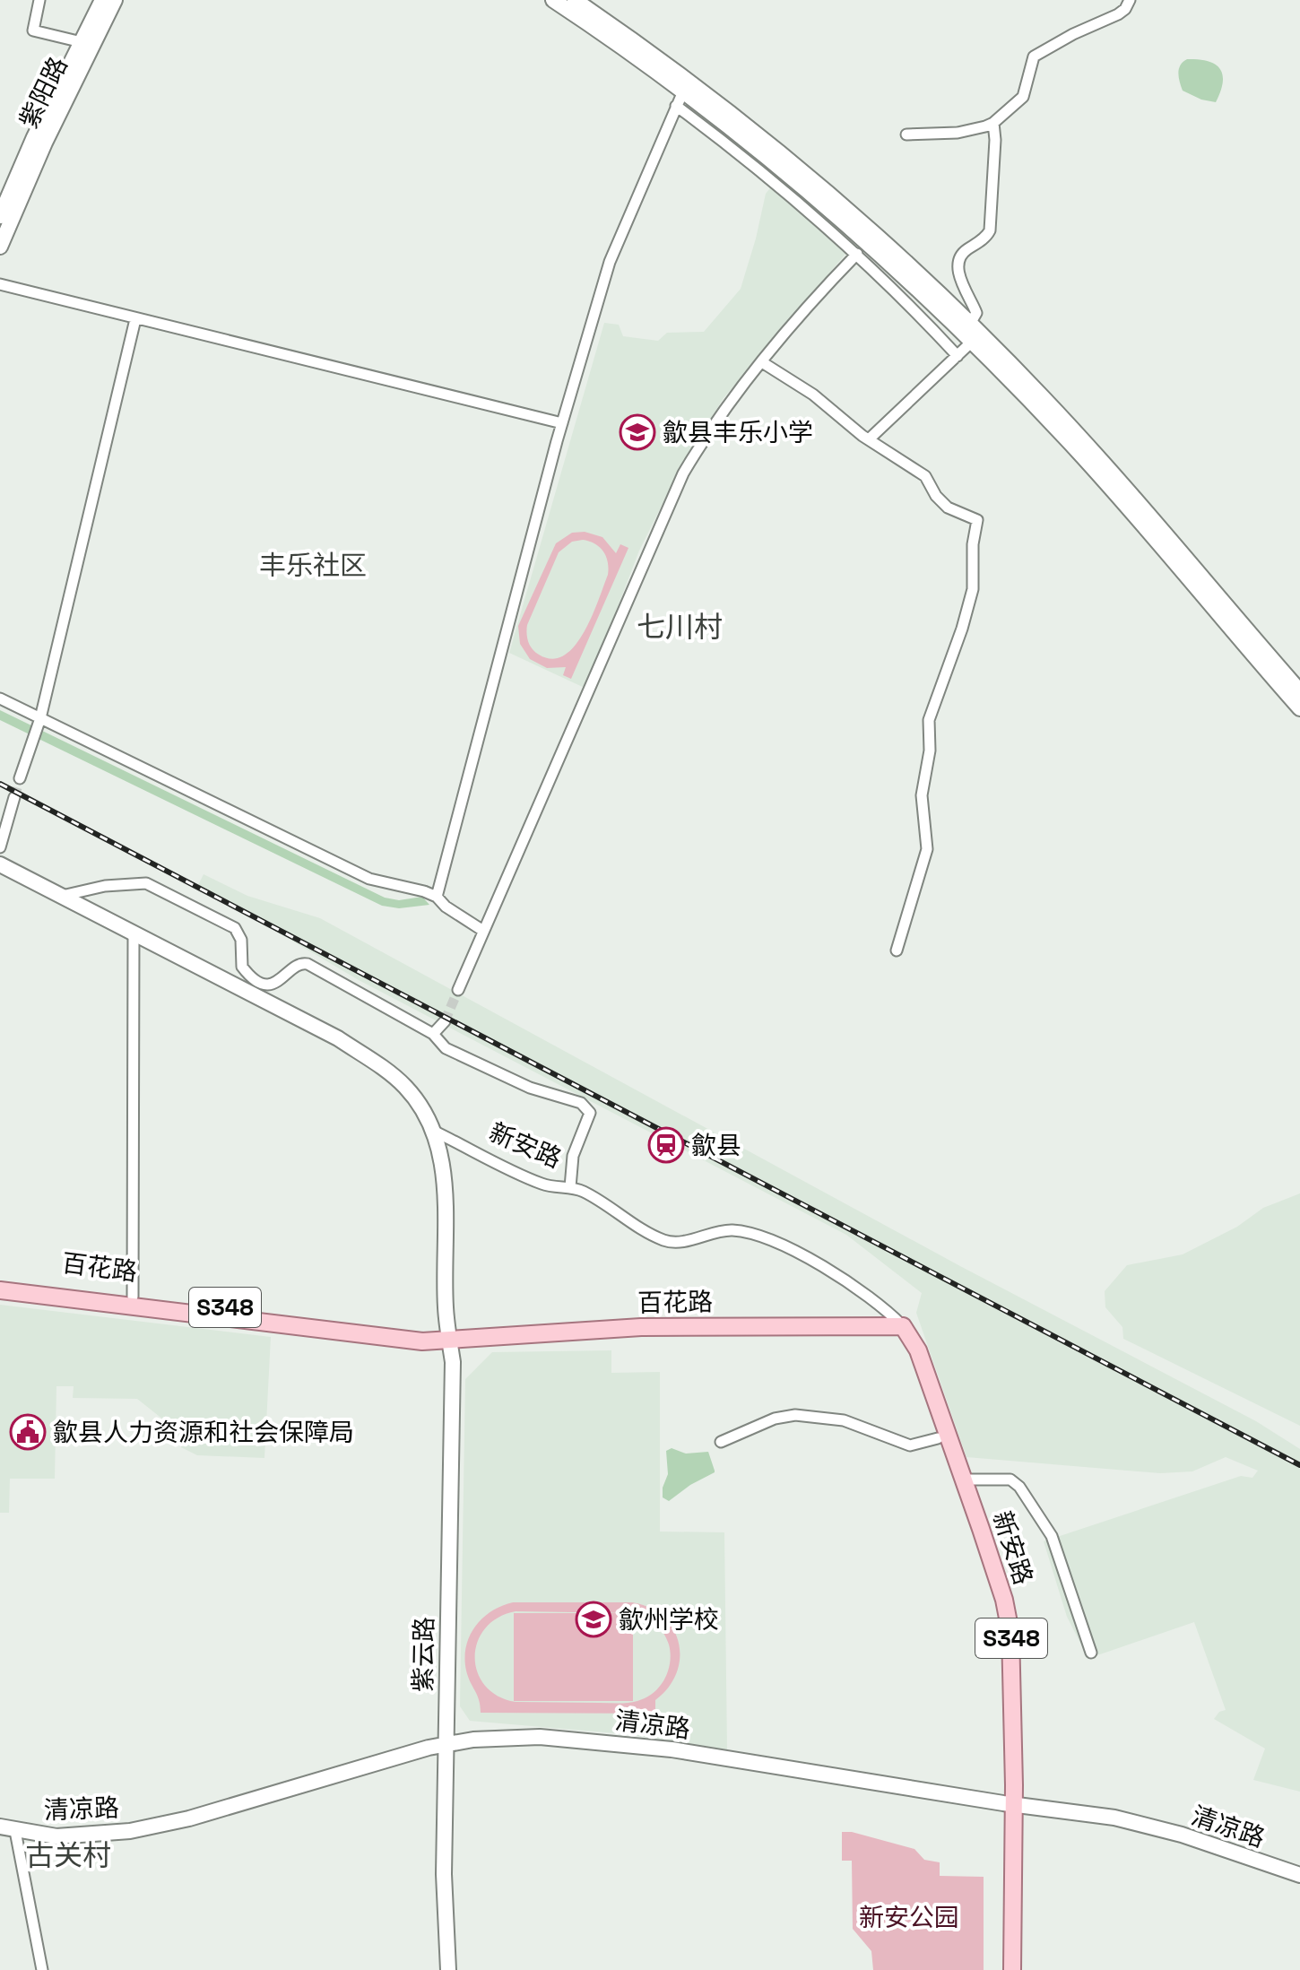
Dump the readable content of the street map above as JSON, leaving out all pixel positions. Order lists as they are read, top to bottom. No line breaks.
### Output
{"streets":{"main road":["新安路","百花路","S348"],"street":["紫阳路","紫云路","清凉路"]},"crossings":[["新安路","百花路"],["新安路","紫云路"],["新安路","清凉路"],["百花路","紫云路"],["紫云路","清凉路"]],"districts":["丰乐社区","七川村","古关村"],"parks":["新安公园"],"places":{"school or university":["歙县丰乐小学","歙州学校"],"station":["歙县"],"public building":["歙县人力资源和社会保障局"]}}
